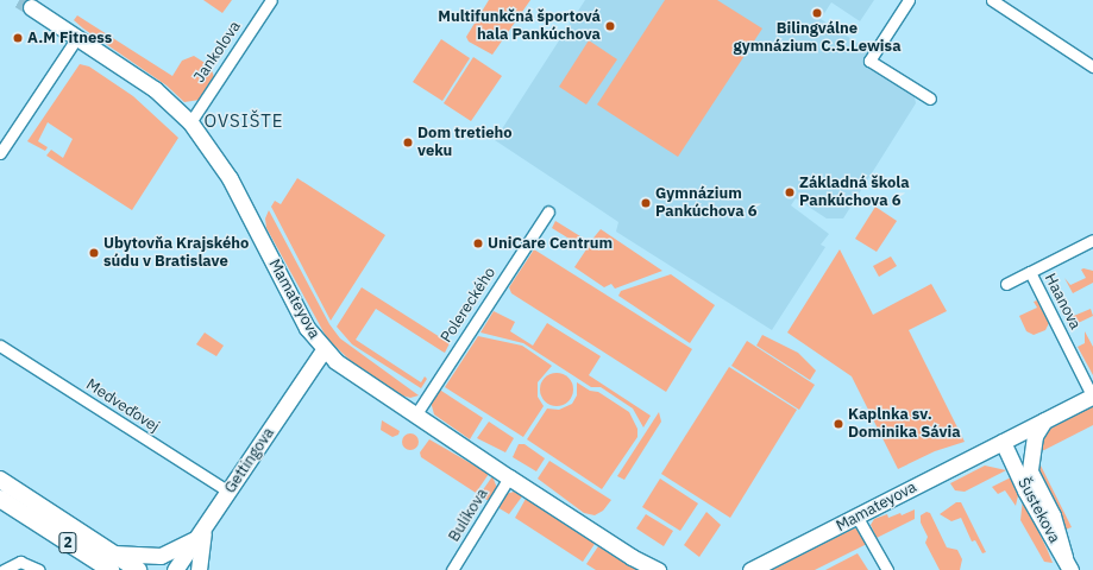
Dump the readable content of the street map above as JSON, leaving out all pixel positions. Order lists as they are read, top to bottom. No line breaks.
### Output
{"streets":{"main road":["2"],"street":["Jankolova","Mamateyova","Haanova","Polereckého","Medveďovej","Gettingova","Šustekova","Bulíkova"]},"crossings":[["Jankolova","Mamateyova"],["Mamateyova","Haanova"],["Mamateyova","Polereckého"],["Mamateyova","Gettingova"],["Mamateyova","Šustekova"],["Mamateyova","Bulíkova"],["Medveďovej","Gettingova"]],"districts":["OVSIŠTE"],"places":["Bilingválne gymnázium C.S.Lewisa","Multifunkčná športová hala Pankúchova","A.M Fitness","Dom tretieho veku","Základná škola Pankúchova 6","Gymnázium Pankúchova 6","UniCare Centrum","Ubytovňa Krajského súdu v Bratislave","Kaplnka sv. Dominika Sávia"]}
